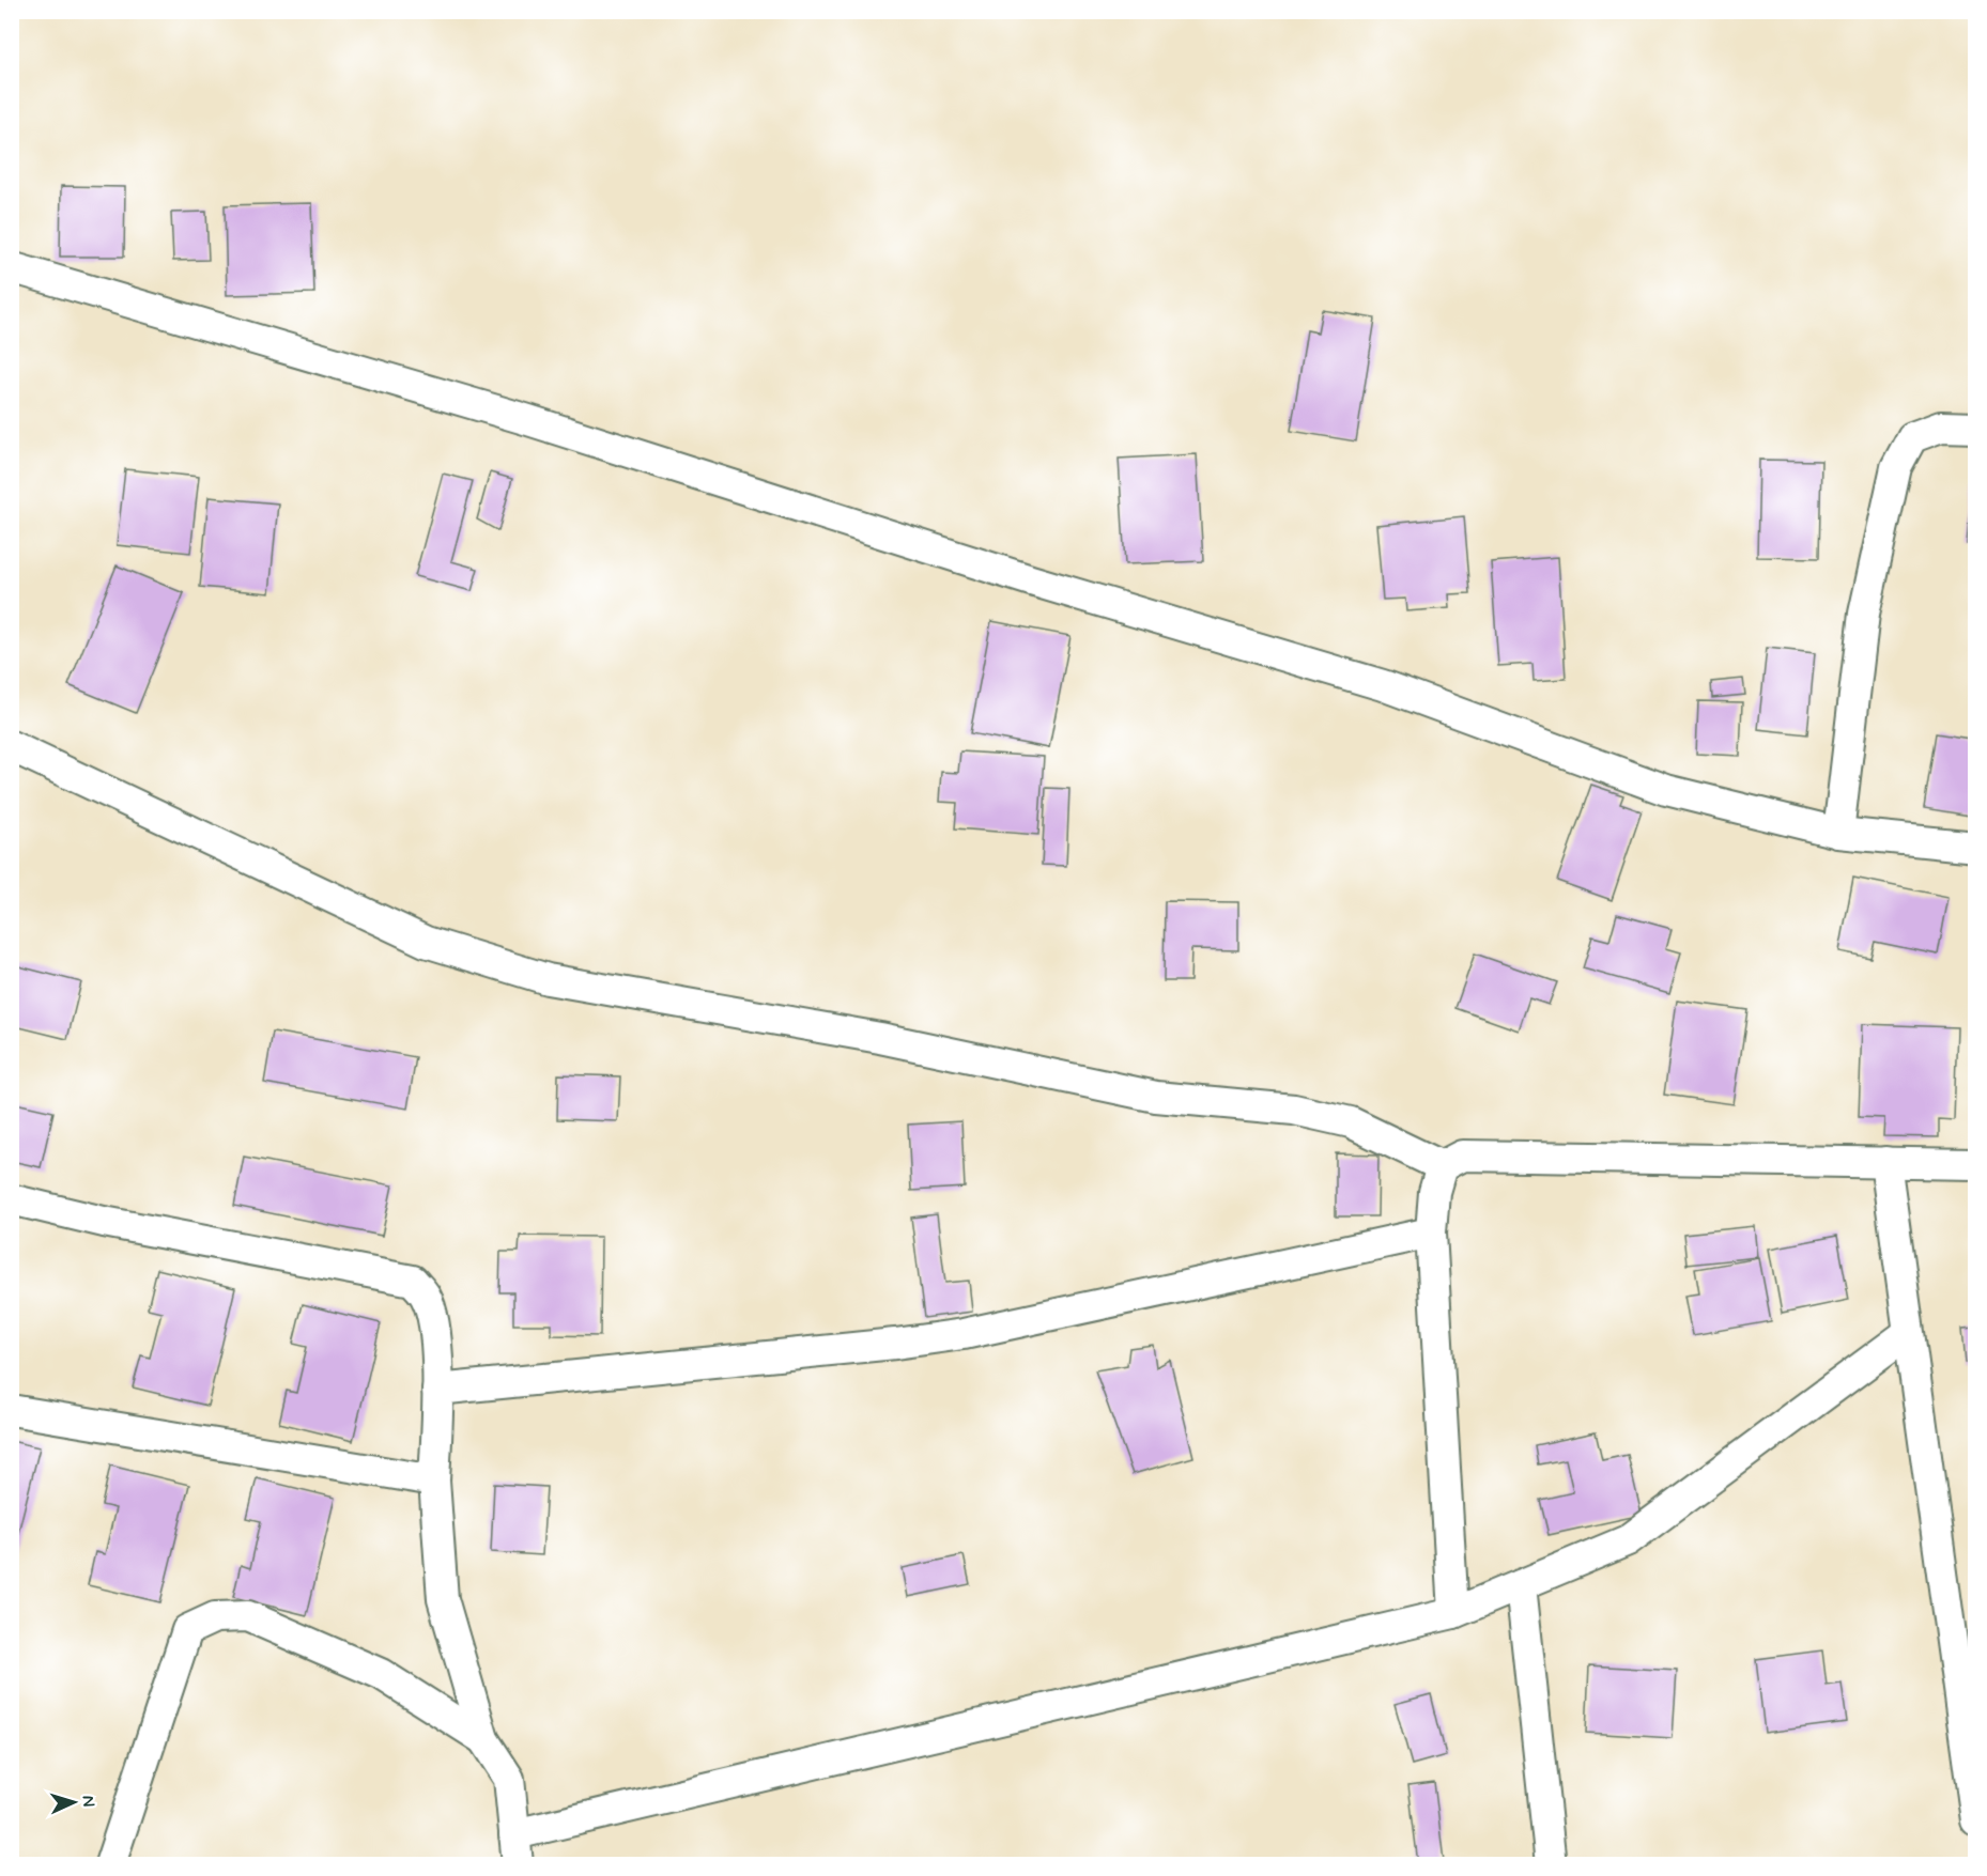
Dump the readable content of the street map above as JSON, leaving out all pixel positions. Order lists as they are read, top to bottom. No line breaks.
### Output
{"north":"right"}
